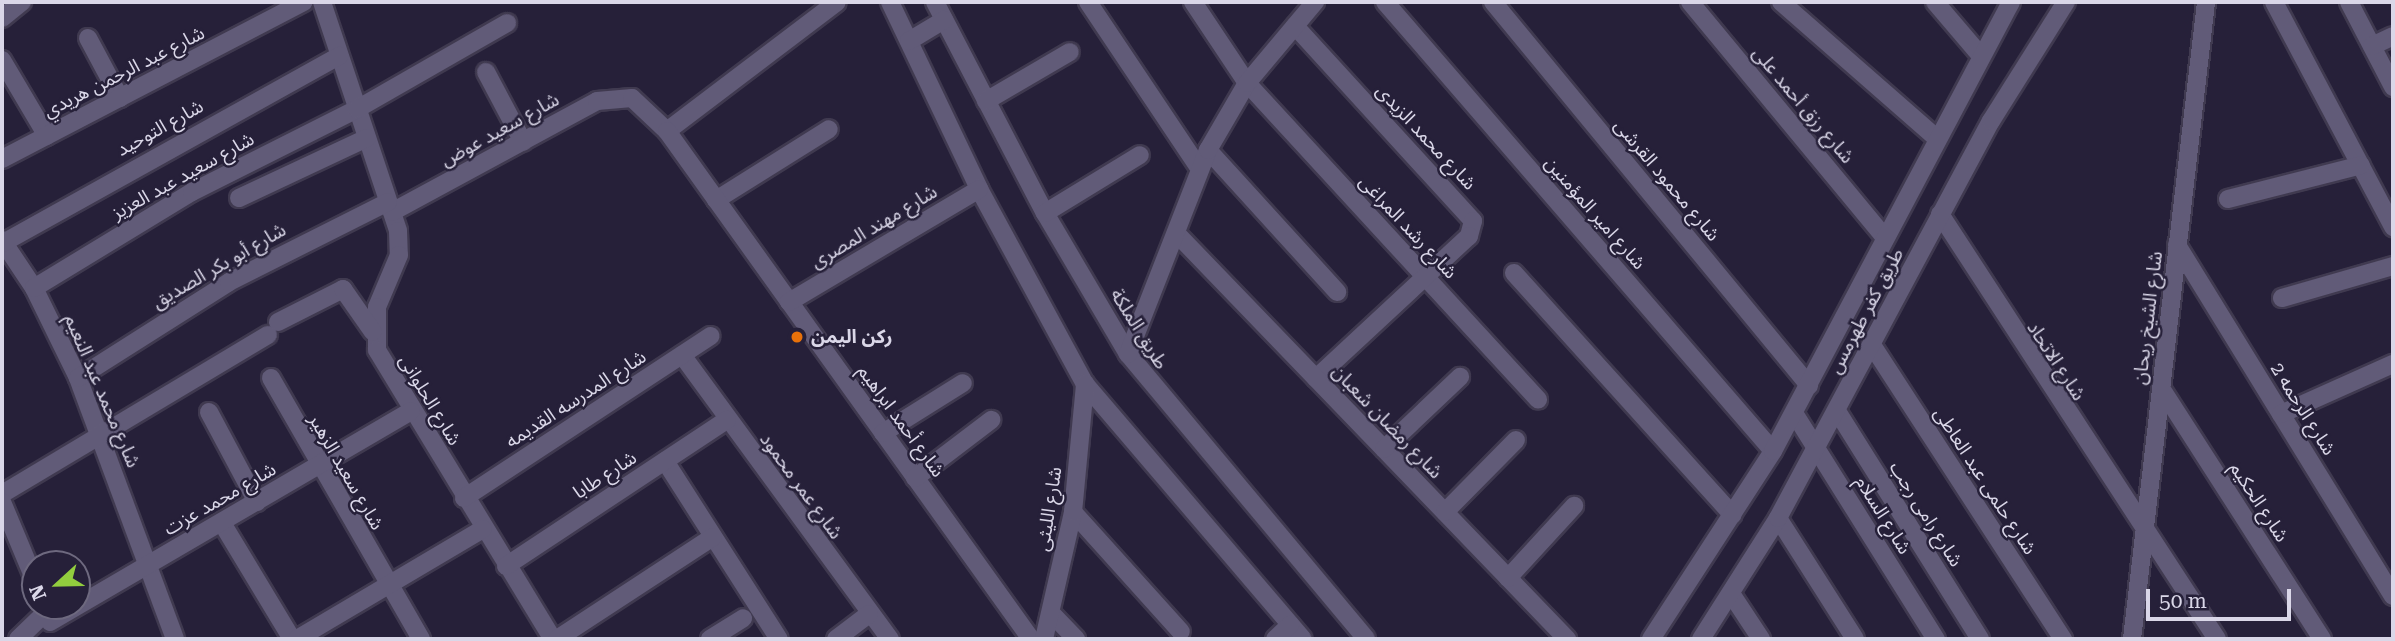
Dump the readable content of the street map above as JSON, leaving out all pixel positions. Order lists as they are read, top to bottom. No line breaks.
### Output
{"streets":{"street":["شارع عبد الرحمن هريدي","شارع رزق أحمد على","شارع التوحيد","شارع سعيد عوض","شارع محمد الزيدى","شارع سعيد عبد العزيز","شارع محمود القرشى","شارع امير المؤمنين","شارع مهند المصرى","شارع رشد المراغى","شارع أبو بكر الصديق","طريق كفر طهرمس","شارع الشيخ ريحان","طريق الملكة","شارع الاتحاد","شارع محمد عبد النعيم","شارع المدرسه القديمه","شارع الحلوانى","شارع الرحمه 2","شارع أحمد ابراهيم","شارع رمضان شعبان","شارع سعيد الزهير","شارع طابا","شارع حلمى عبد العاطى","شارع عمر محمود","شارع محمد عزت","شارع الحكيم","شارع الليثى","شارع رامى رجب","شارع السلام"]},"crossings":[["شارع رزق أحمد على","طريق كفر طهرمس"],["شارع التوحيد","شارع محمد عبد النعيم"],["شارع سعيد عوض","شارع أبو بكر الصديق"],["شارع سعيد عوض","شارع أحمد ابراهيم"],["شارع محمد الزيدى","شارع رشد المراغى"],["شارع سعيد عبد العزيز","شارع محمد عبد النعيم"],["شارع محمود القرشى","طريق كفر طهرمس"],["شارع امير المؤمنين","طريق كفر طهرمس"],["شارع مهند المصرى","شارع أحمد ابراهيم"],["شارع أبو بكر الصديق","شارع محمد عبد النعيم"],["طريق كفر طهرمس","شارع الاتحاد"],["طريق كفر طهرمس","شارع حلمى عبد العاطى"],["طريق كفر طهرمس","شارع رامى رجب"],["طريق كفر طهرمس","شارع السلام"],["شارع الشيخ ريحان","شارع الاتحاد"],["شارع الشيخ ريحان","شارع الرحمه 2"],["شارع الشيخ ريحان","شارع الحكيم"],["شارع محمد عبد النعيم","شارع الحلوانى"],["شارع محمد عبد النعيم","شارع محمد عزت"],["شارع المدرسه القديمه","شارع الحلوانى"],["شارع المدرسه القديمه","شارع عمر محمود"],["شارع الحلوانى","شارع طابا"],["شارع الحلوانى","شارع محمد عزت"],["شارع سعيد الزهير","شارع محمد عزت"],["شارع طابا","شارع عمر محمود"]],"places":["ركن اليمن"],"scale_bar":"50 m","north":"left"}
